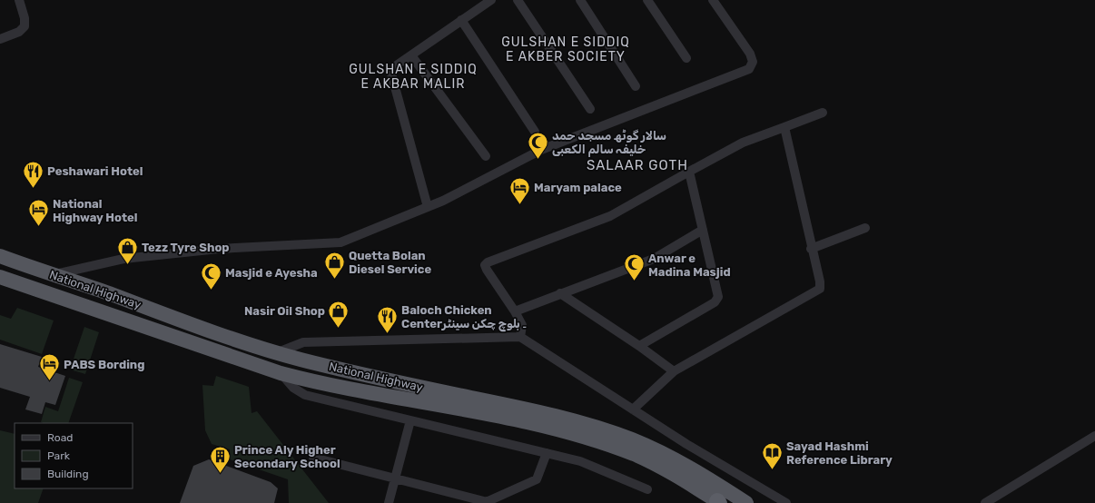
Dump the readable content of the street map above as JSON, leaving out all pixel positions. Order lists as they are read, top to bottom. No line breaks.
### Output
{"streets":{"highway":["National Highway"]},"districts":["GULSHAN E SIDDIQ E AKBER SOCIETY","GULSHAN E SIDDIQ E AKBAR MALIR","SALAAR GOTH"],"places":{"mosque":["سالار گوٹھ مسجد حمد خلیفہ سالم الکعبی","Anwar e Madina Masjid","Masjid e Ayesha"],"restaurant":["Peshawari Hotel","Baloch Chicken Center۔ بلوچ چکن سینٹر"],"hotel":["Maryam palace","National Highway Hotel","PABS Bording"],"shop":["Tezz Tyre Shop","Quetta Bolan Diesel Service","Nasir Oil Shop"],"library":["Sayad Hashmi Reference Library"],"building":["Prince Aly Higher Secondary School"]},"legend":["Road","Park","Building"]}
